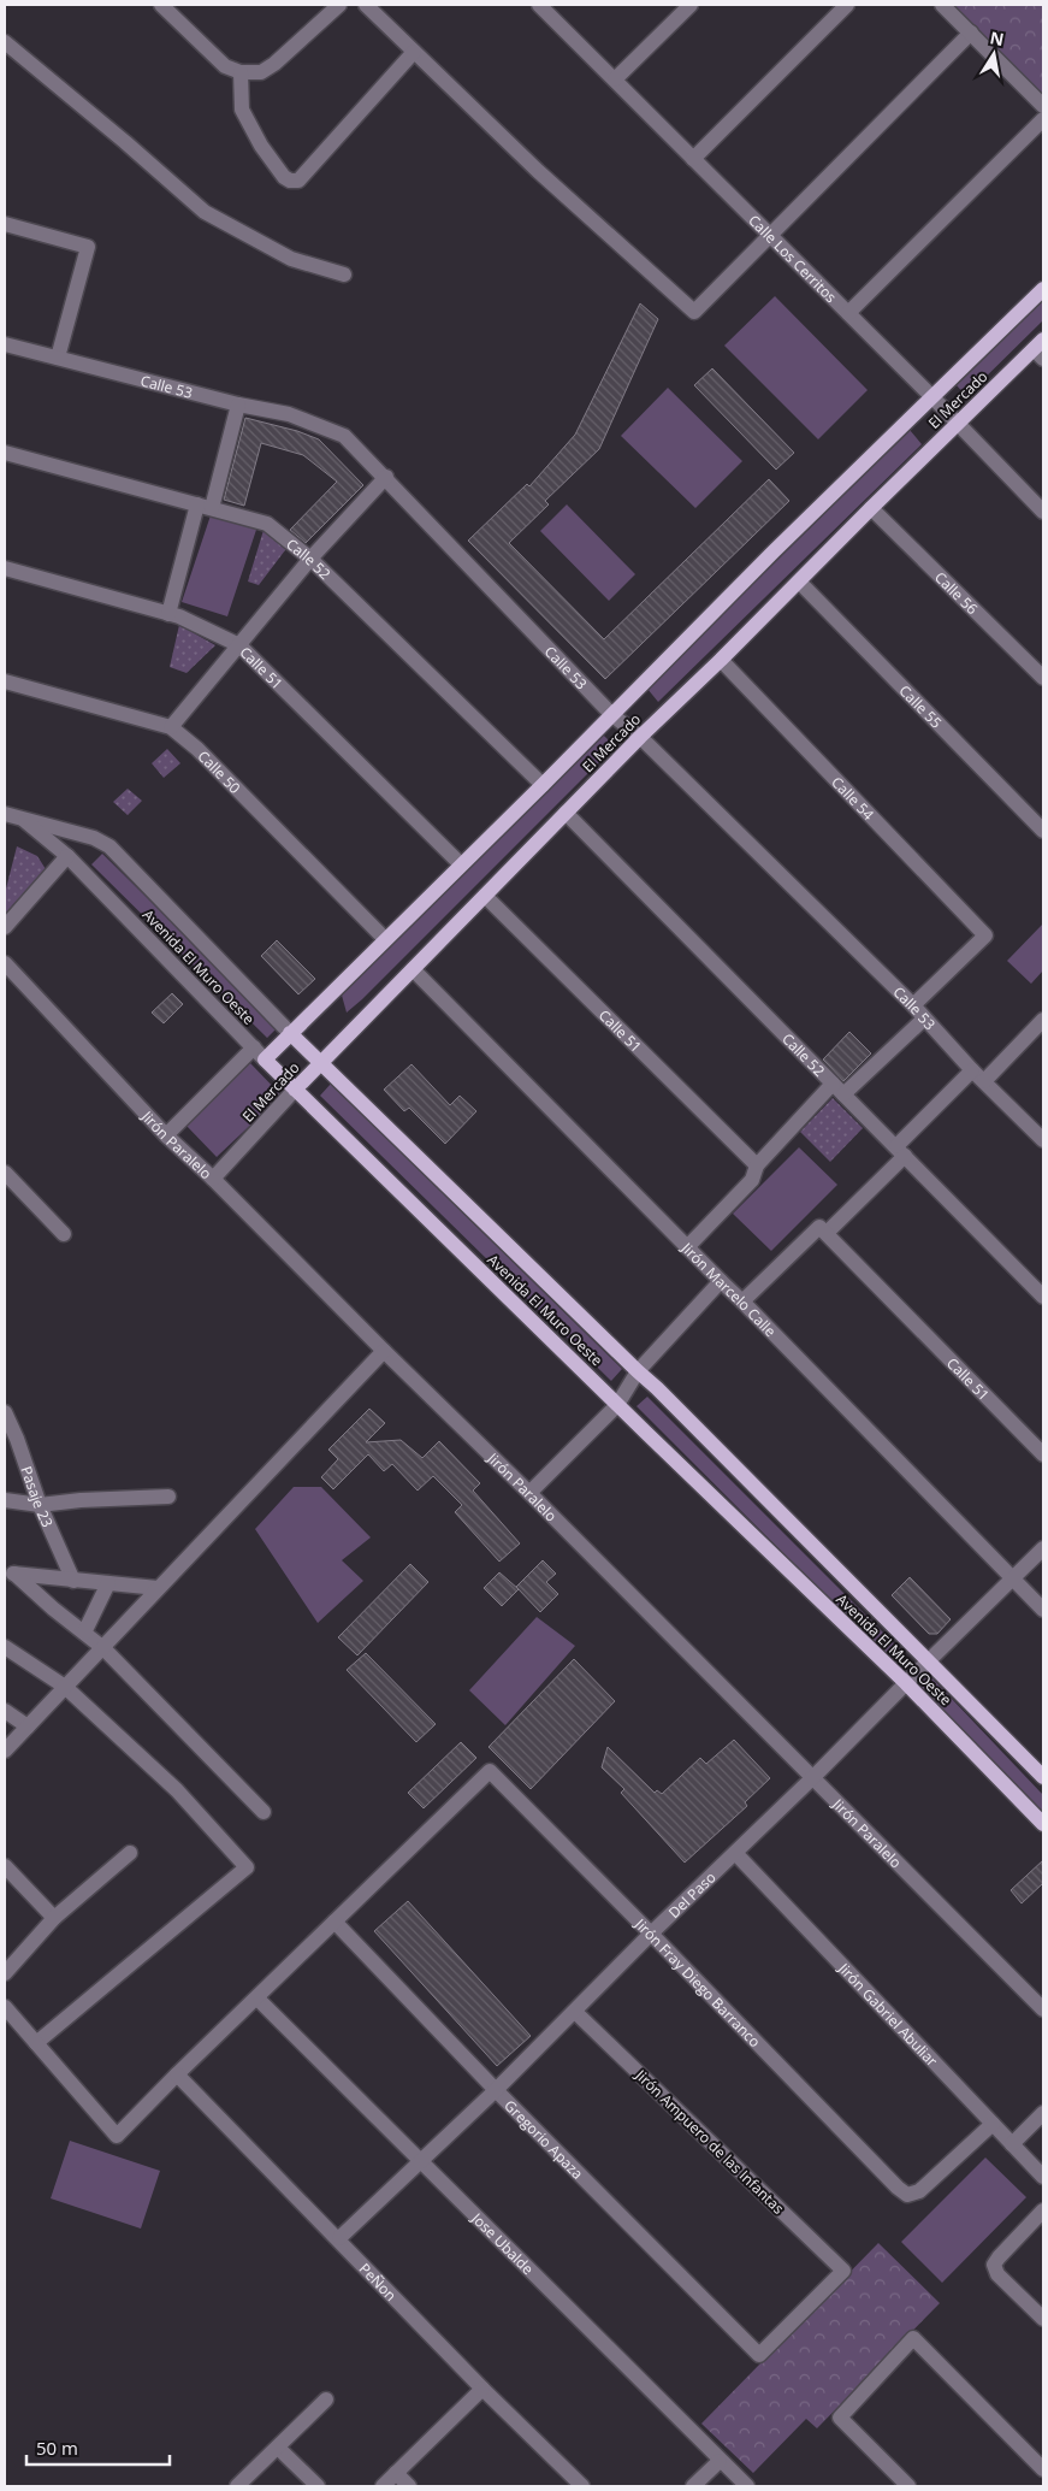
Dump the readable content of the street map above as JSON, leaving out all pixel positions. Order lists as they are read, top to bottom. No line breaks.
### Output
{"streets":{"main road":["El Mercado","Avenida El Muro Oeste"],"street":["Calle Los Cerritos","Calle 53","Calle 52","Calle 56","Calle 51","Calle 55","Calle 50","Calle 54","Jirón Paralelo","Jirón Marcelo Calle","Pasaje 23","Del Paso","Jirón Fray Diego Barranco","Jirón Gabriel Abuliar","Gregorio Apaza","Jirón Ampuero de las Infantas","Jose Ubalde","PeÑon"]},"crossings":[["Calle Los Cerritos","El Mercado"],["Calle 53","El Mercado"],["Calle 53","Calle 54"],["El Mercado","Calle 52"],["El Mercado","Calle 56"],["El Mercado","Calle 51"],["El Mercado","Calle 55"],["El Mercado","Calle 50"],["El Mercado","Calle 54"],["El Mercado","Avenida El Muro Oeste"],["El Mercado","Jirón Paralelo"],["El Mercado","Jirón Marcelo Calle"],["Avenida El Muro Oeste","Del Paso"],["Jirón Paralelo","Del Paso"],["Jirón Marcelo Calle","Del Paso"],["Del Paso","Jirón Fray Diego Barranco"],["Del Paso","Jirón Gabriel Abuliar"],["Del Paso","Gregorio Apaza"],["Del Paso","Jirón Ampuero de las Infantas"],["Del Paso","Jose Ubalde"],["Del Paso","PeÑon"],["Jirón Fray Diego Barranco","Jirón Gabriel Abuliar"],["Jirón Fray Diego Barranco","Gregorio Apaza"],["Gregorio Apaza","Jirón Ampuero de las Infantas"]],"scale_bar":"50 m","north":"top"}
